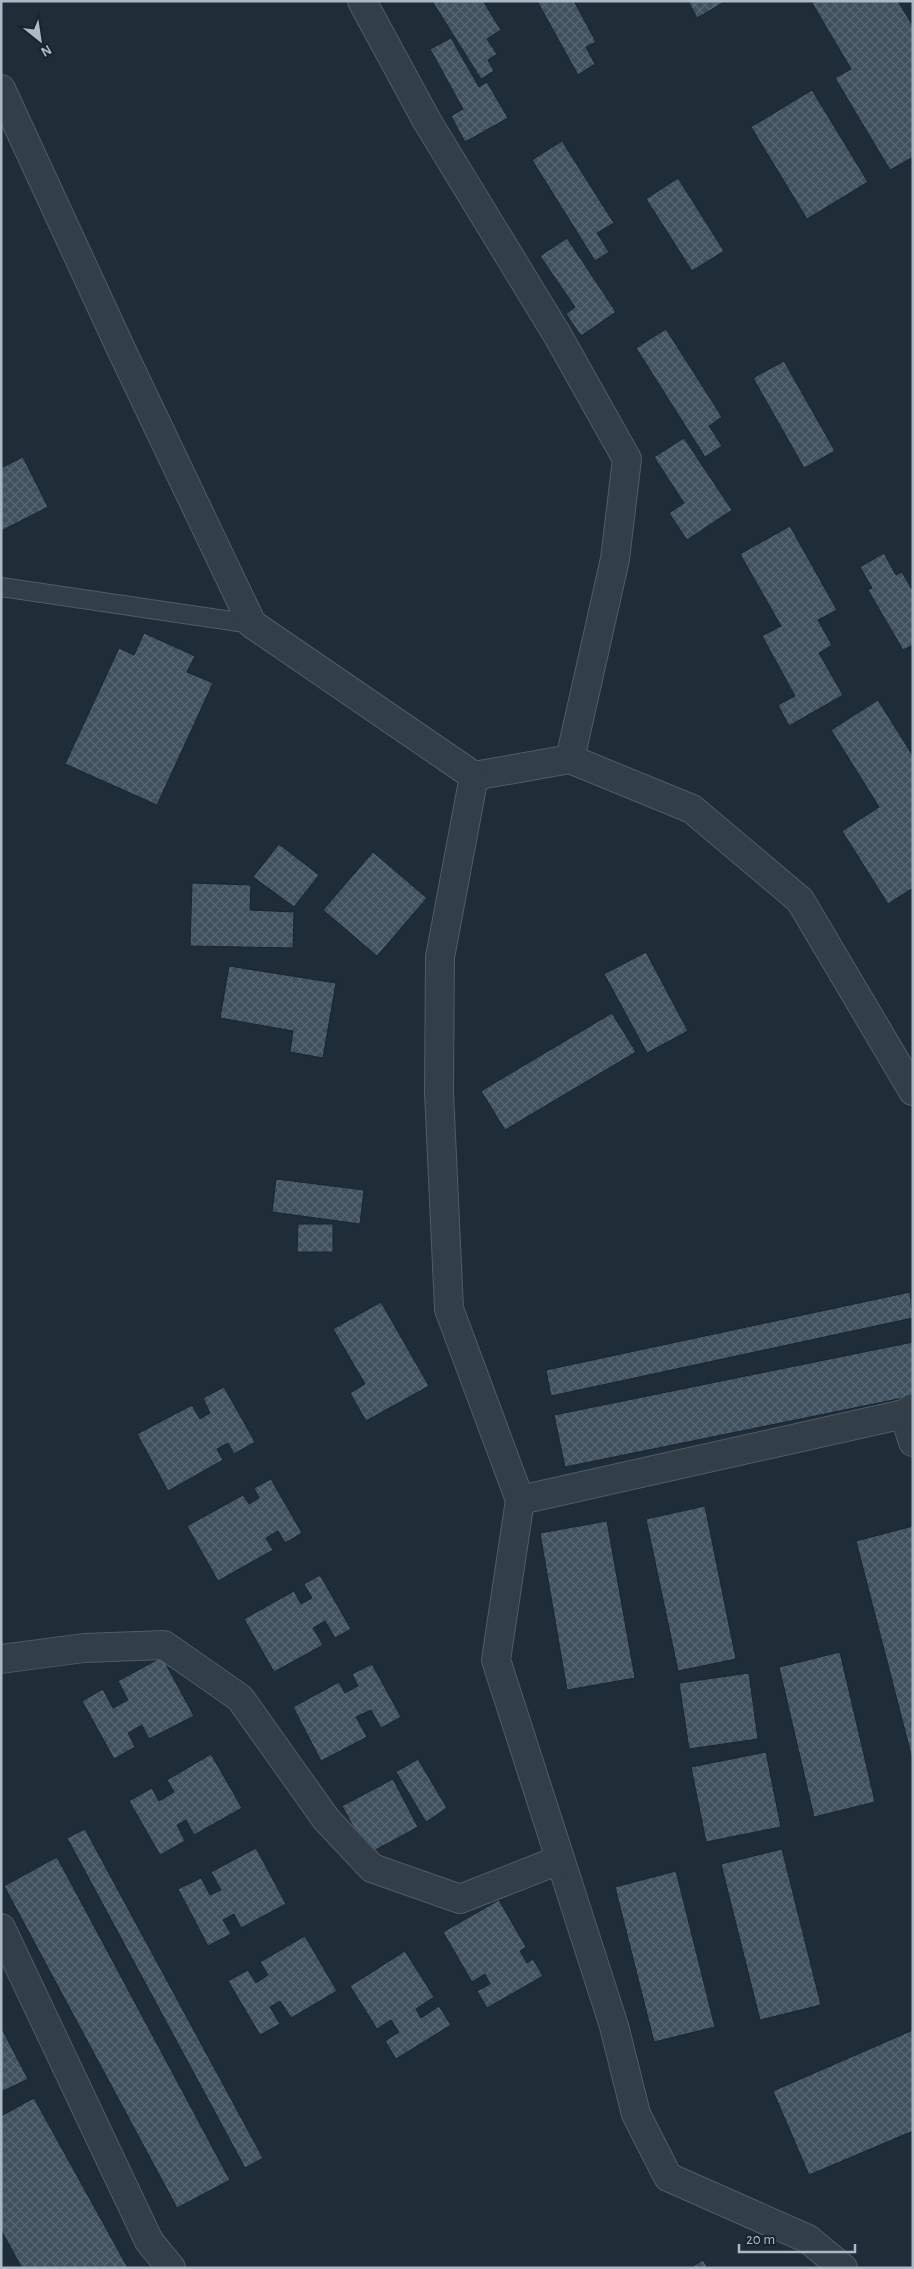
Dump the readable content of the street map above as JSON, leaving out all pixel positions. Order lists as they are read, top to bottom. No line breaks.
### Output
{"scale_bar":"20 m","north":"bottom right"}
